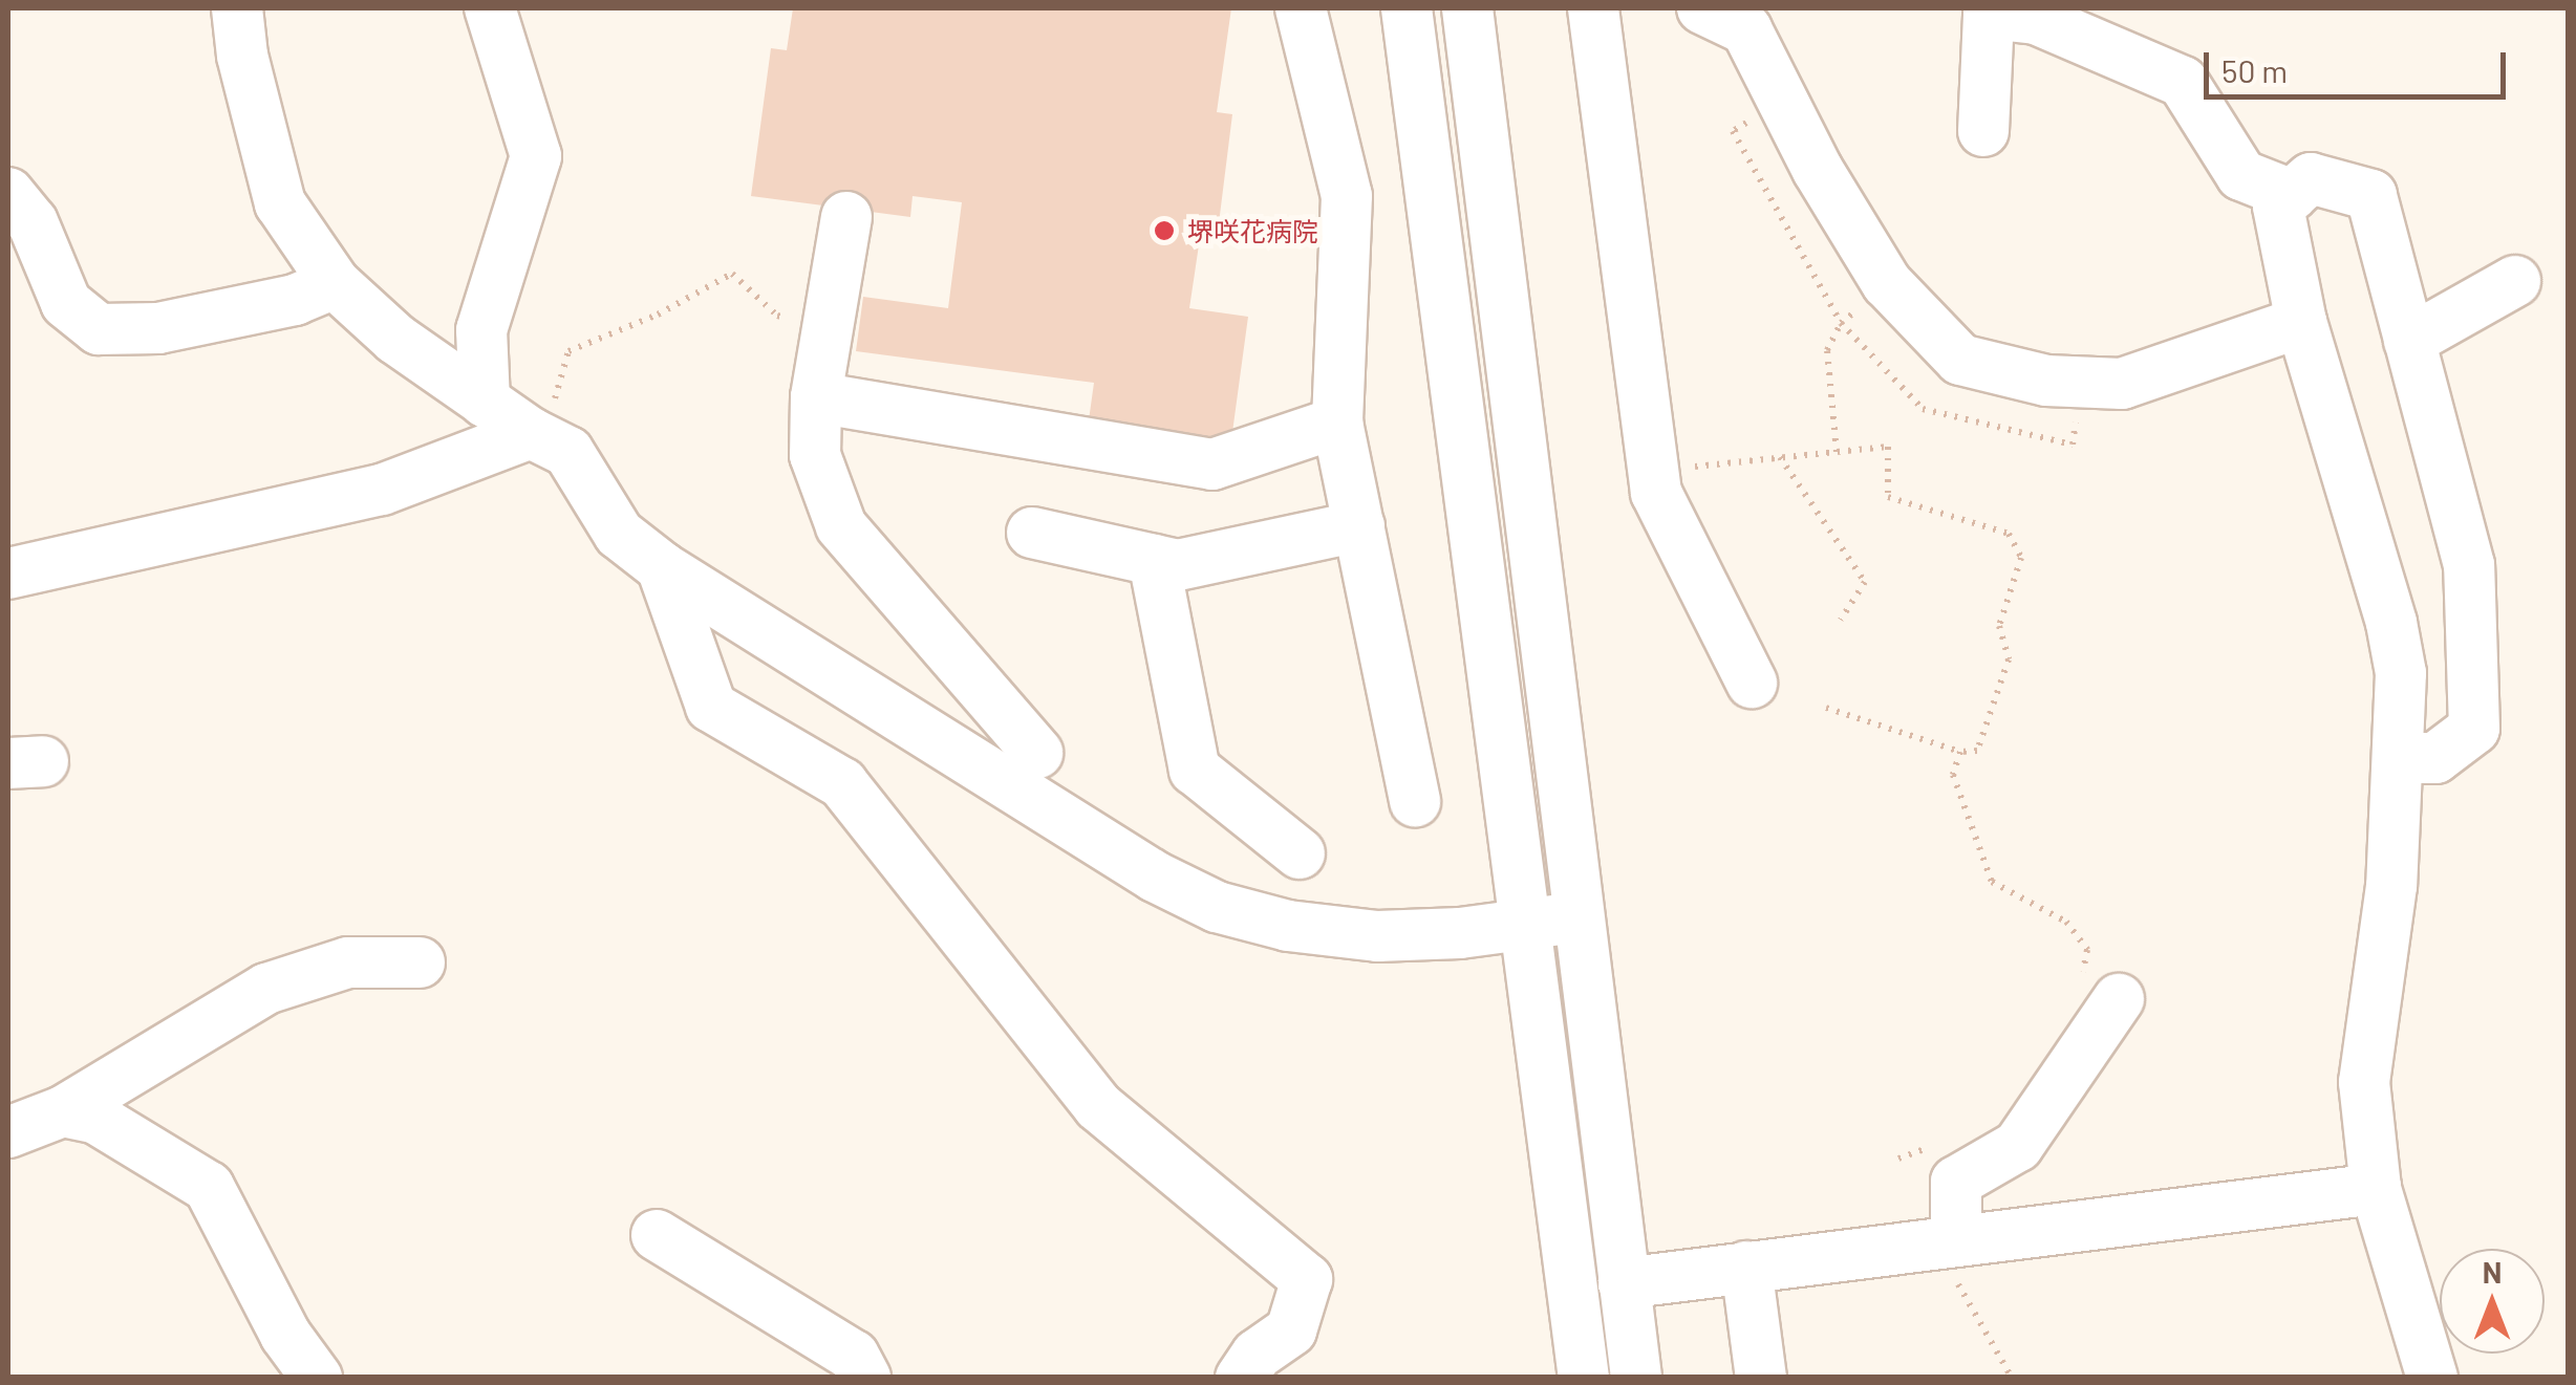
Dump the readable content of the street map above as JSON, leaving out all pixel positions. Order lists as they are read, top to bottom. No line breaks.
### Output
{"places":["堺咲花病院"],"scale_bar":"50 m","north":"top"}
